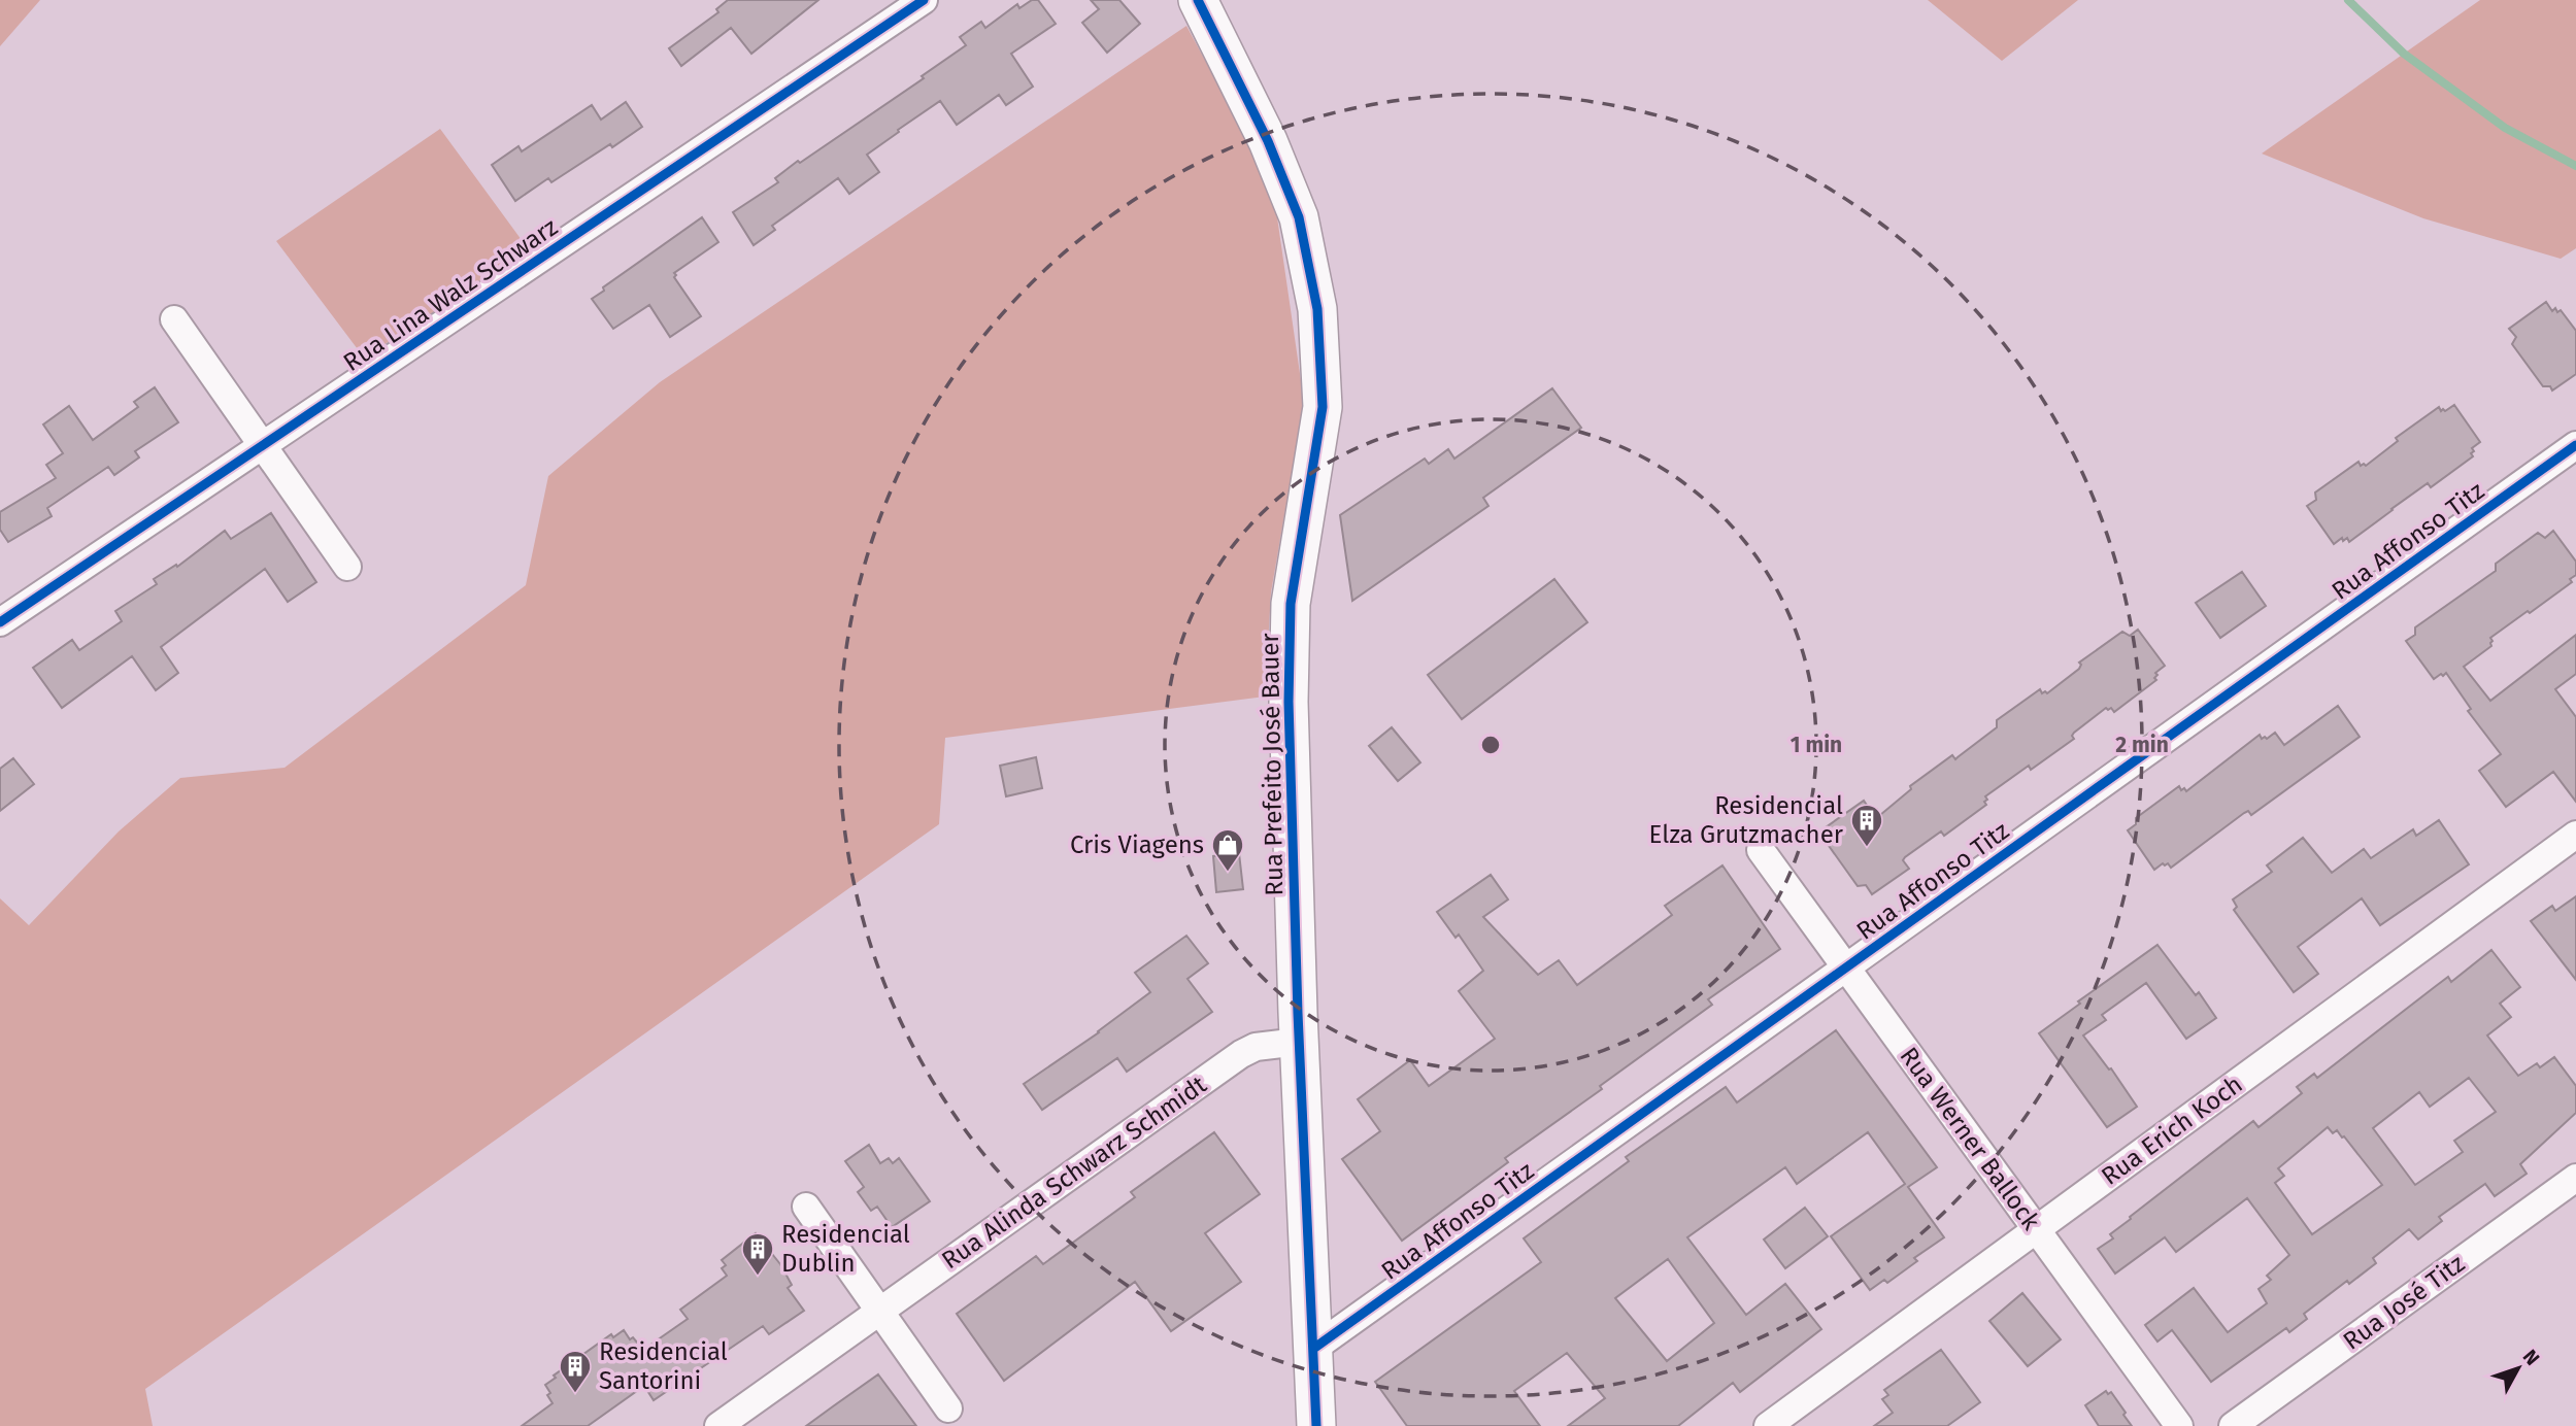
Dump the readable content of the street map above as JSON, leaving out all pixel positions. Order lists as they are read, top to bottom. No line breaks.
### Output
{"streets":{"street":["Rua Lina Walz Schwarz","Rua Affonso Titz","Rua Prefeito José Bauer","Rua Erich Koch","Rua Werner Ballock","Rua Alinda Schwarz Schmidt","Rua José Titz"]},"crossings":[["Rua Affonso Titz","Rua Prefeito José Bauer"],["Rua Affonso Titz","Rua Werner Ballock"],["Rua Prefeito José Bauer","Rua Alinda Schwarz Schmidt"],["Rua Erich Koch","Rua Werner Ballock"]],"places":{"building":["Residencial Elza Grutzmacher","Residencial Dublin","Residencial Santorini"],"shop":["Cris Viagens"]},"north":"top right","rings":["1 min","2 min"]}
